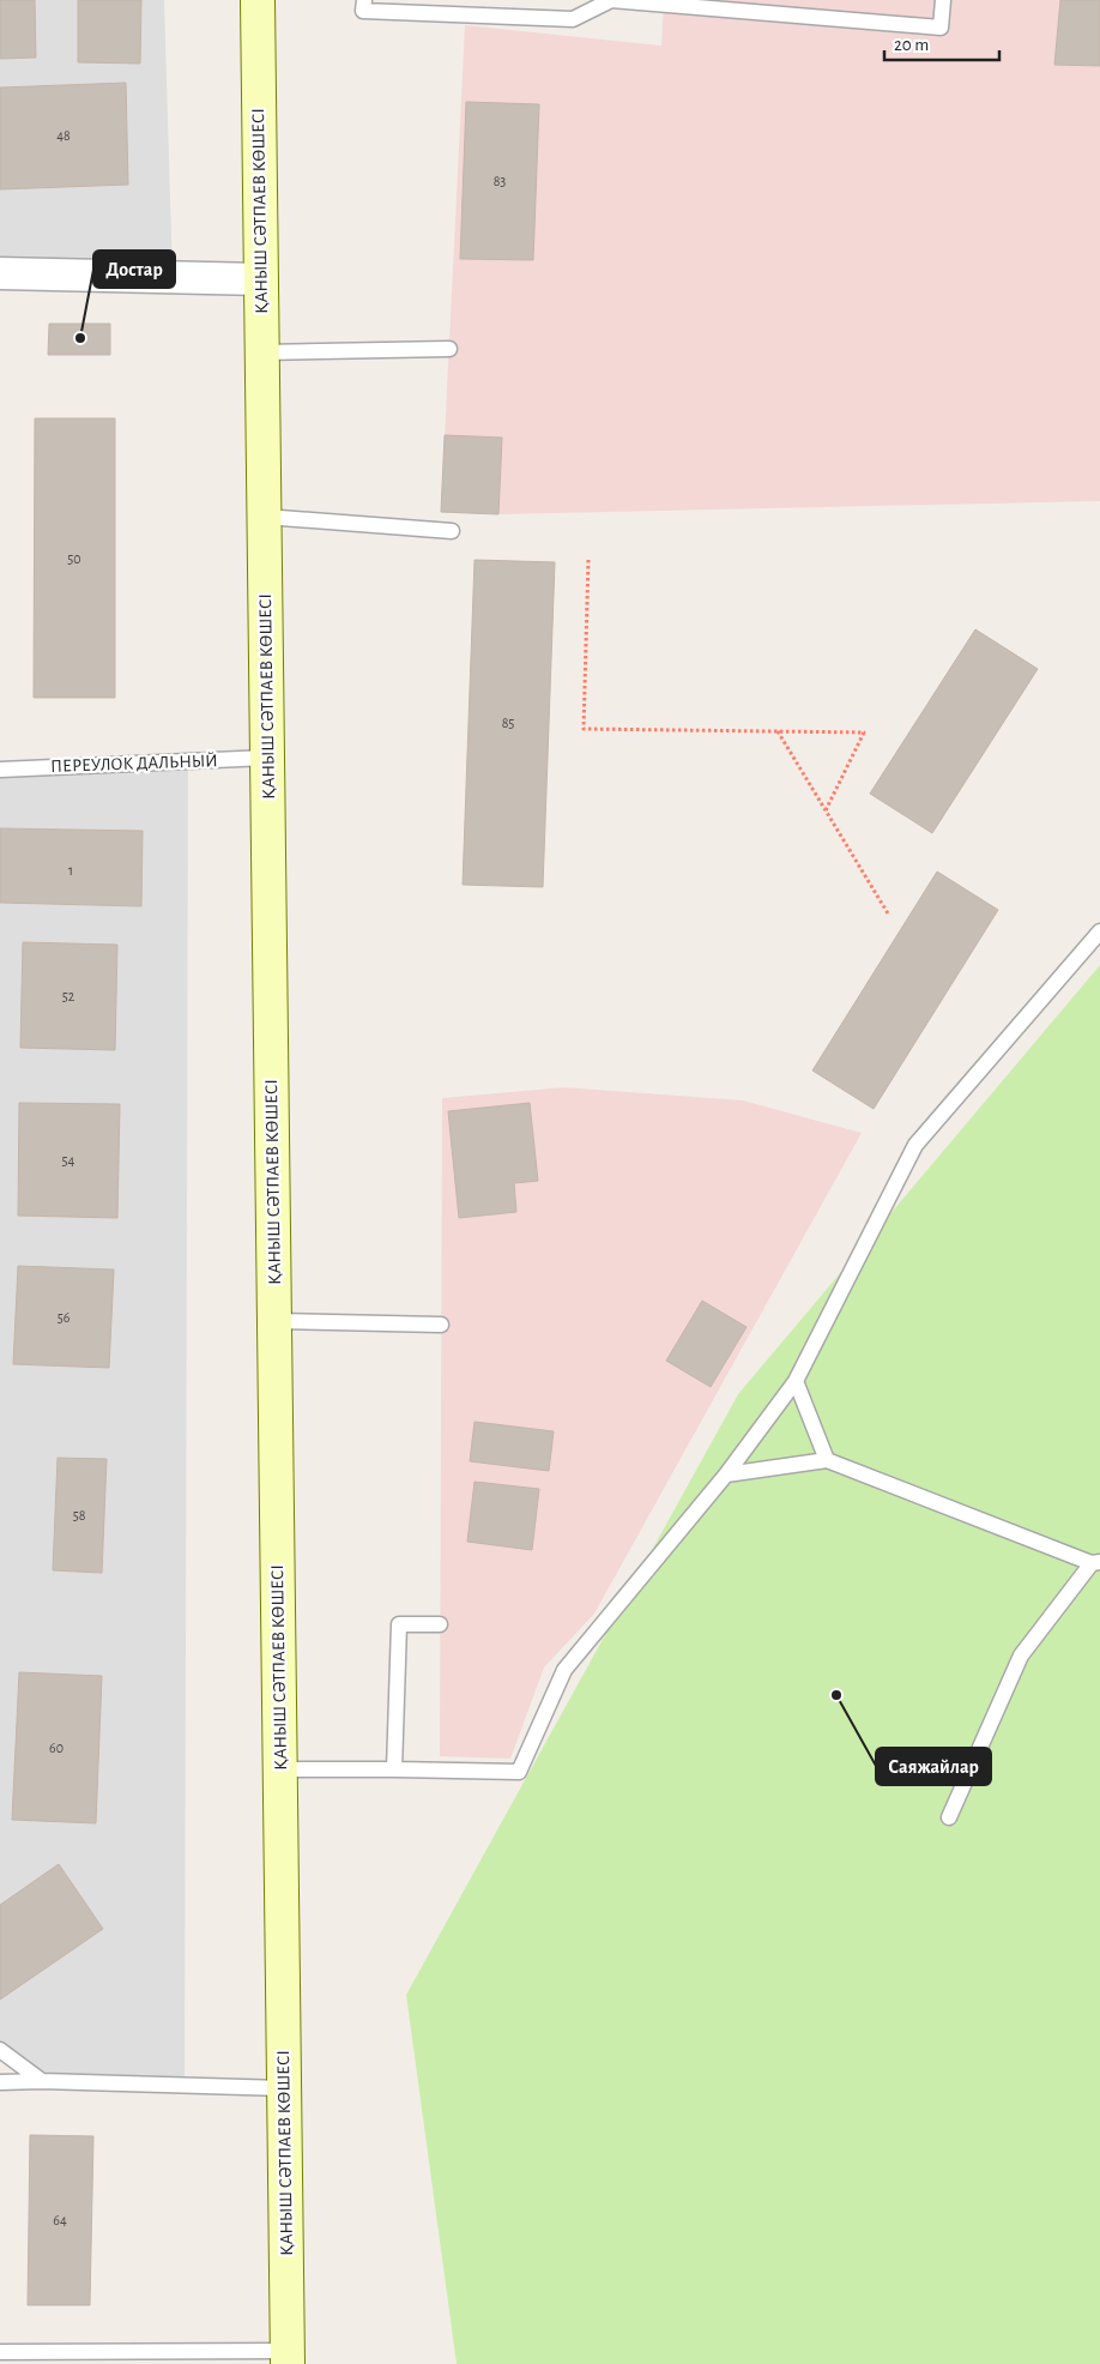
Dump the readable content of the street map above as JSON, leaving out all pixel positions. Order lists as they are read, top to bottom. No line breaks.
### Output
{"streets":{"street":["ҚАНЫШ СӘТПАЕВ КӨШЕСІ"],"lane":["ПЕРЕУЛОК ДАЛЬНЫЙ"]},"crossings":[["ҚАНЫШ СӘТПАЕВ КӨШЕСІ","ПЕРЕУЛОК ДАЛЬНЫЙ"]],"places":["Достар","Саяжайлар"],"house_numbers":["48","83","50","85","1","52","54","56","58","60","64"],"scale_bar":"20 m"}
